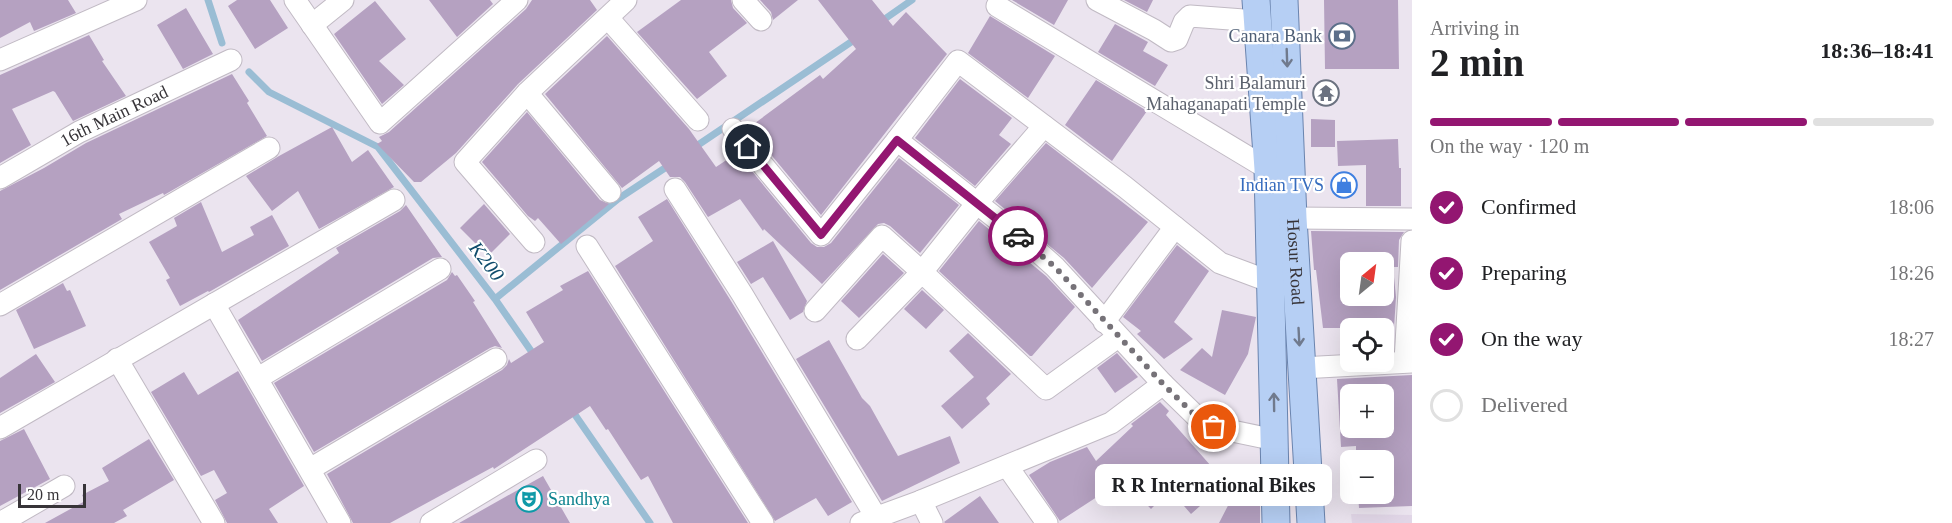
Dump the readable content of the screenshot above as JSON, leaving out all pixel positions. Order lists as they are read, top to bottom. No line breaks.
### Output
{"streets":{"main road":["Hosur Road"],"street":["16th Main Road"]},"water":["K200"],"places":{"bank":["Canara Bank"],"temple":["Shri Balamuri Mahaganapati Temple"],"shop":["Indian TVS"],"other":["R R International Bikes"],"theatre":["Sandhya"]},"scale_bar":"20 m","north":"top right","page":{"heading":["2 min","Arriving in","18:36–18:41"],"bar":"On the way · 120 m","list":[["Confirmed","18:06"],["Preparing","18:26"],["On the way","18:27"],"Delivered"],"map_buttons":["+","−"],"bubble":"R R International Bikes","scale":"20 m"}}
